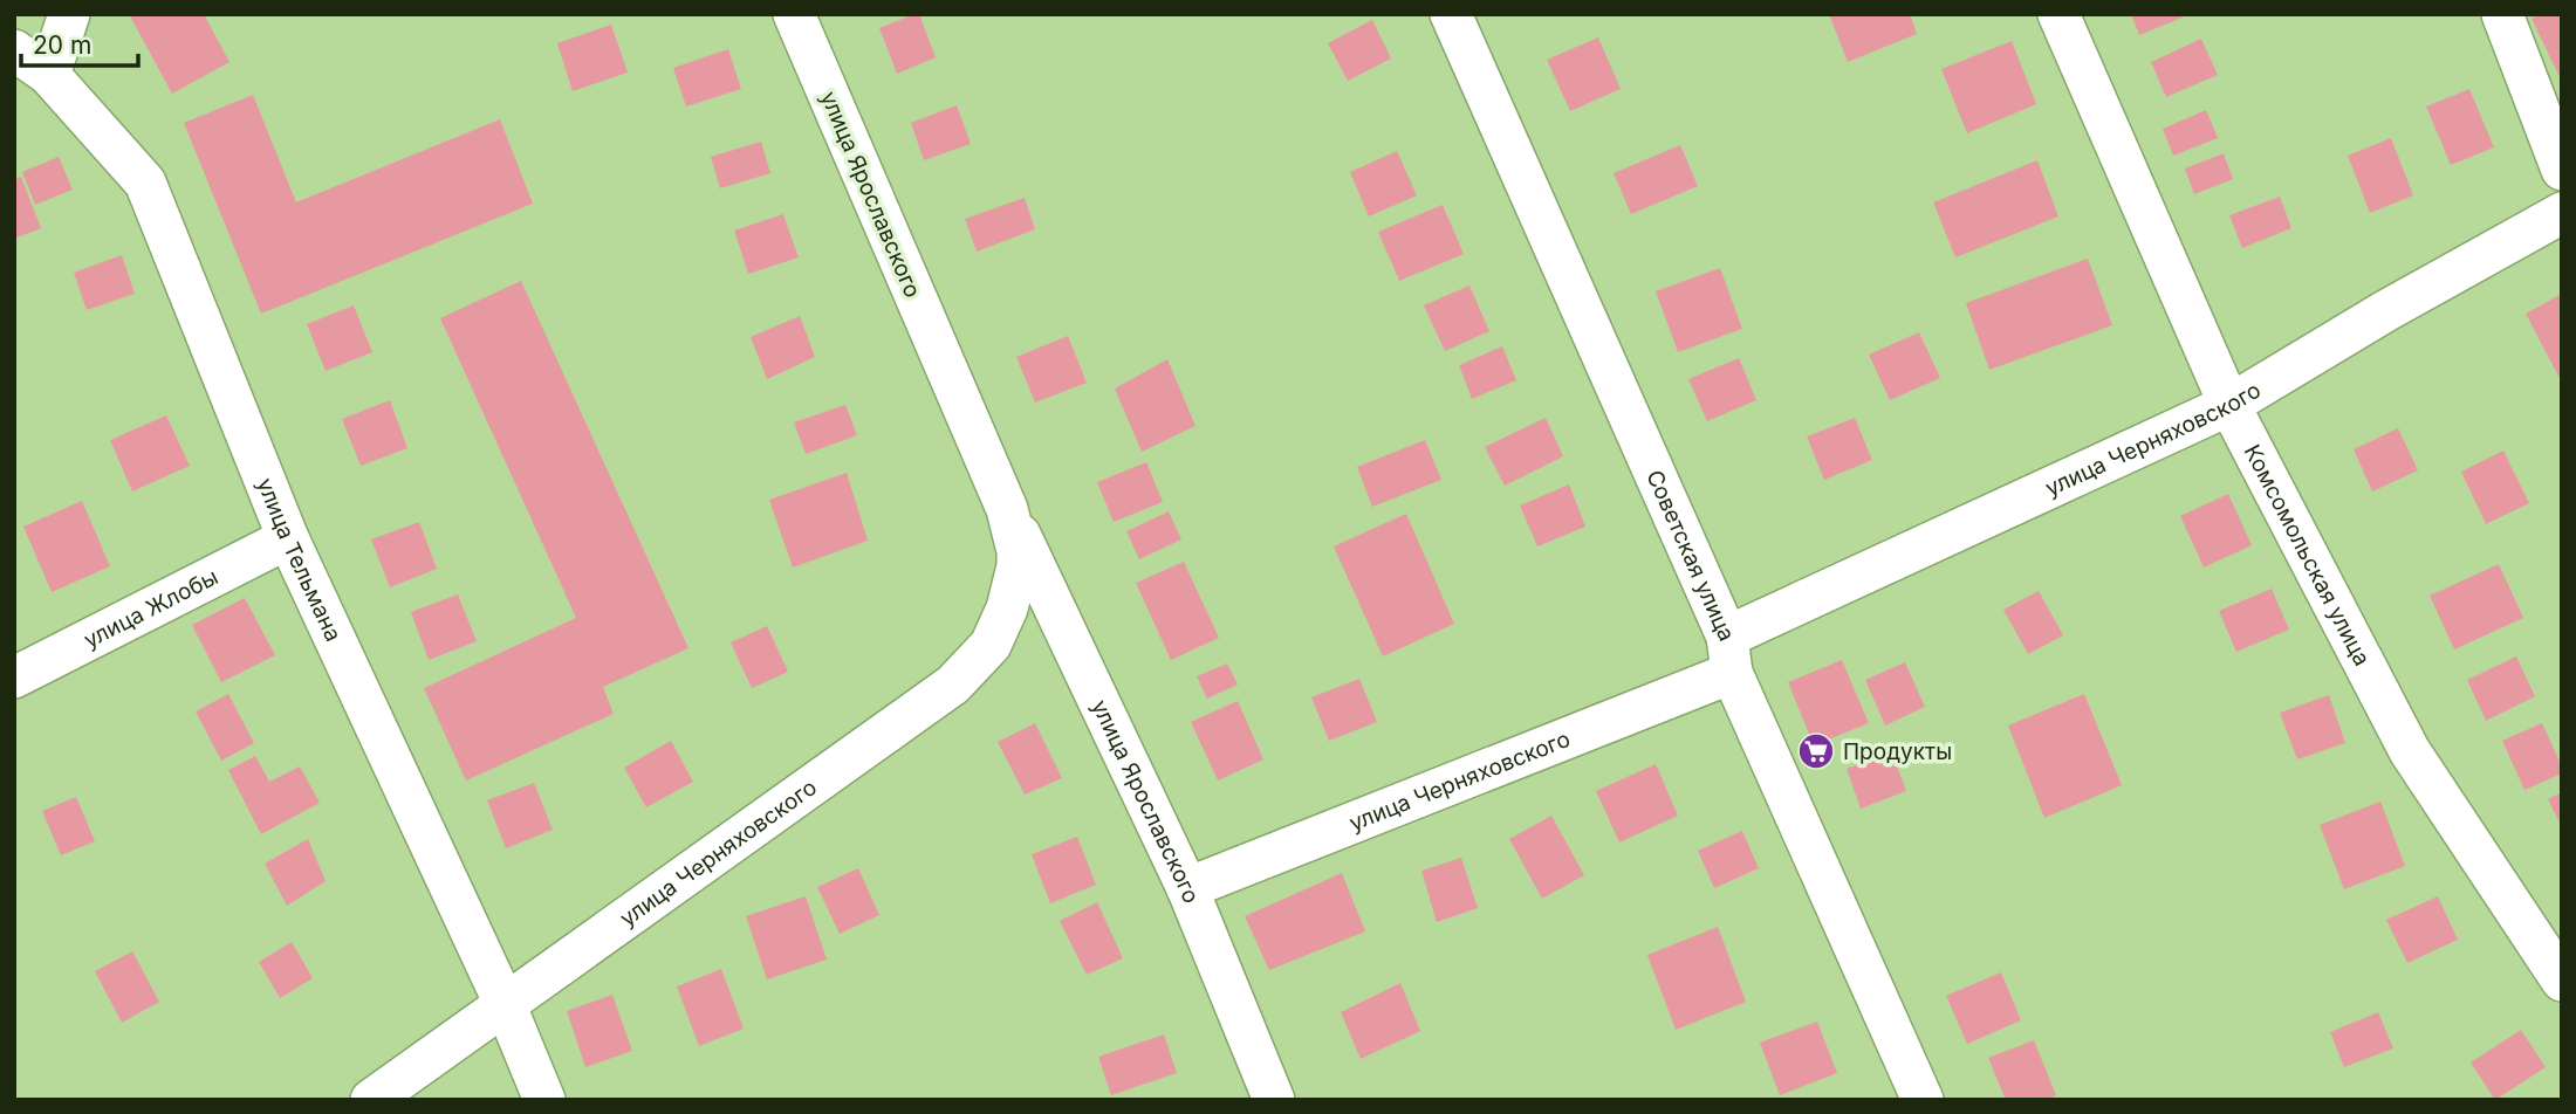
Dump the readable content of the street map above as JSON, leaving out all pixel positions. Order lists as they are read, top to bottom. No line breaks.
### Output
{"streets":{"street":["улица Ярославского","улица Черняховского","Комсомольская улица","Советская улица","улица Тельмана","улица Жлобы"]},"crossings":[["улица Ярославского","улица Черняховского"],["улица Черняховского","Комсомольская улица"],["улица Черняховского","Советская улица"],["улица Черняховского","улица Тельмана"],["улица Тельмана","улица Жлобы"]],"places":{"supermarket":["Продукты"]},"scale_bar":"20 m"}
